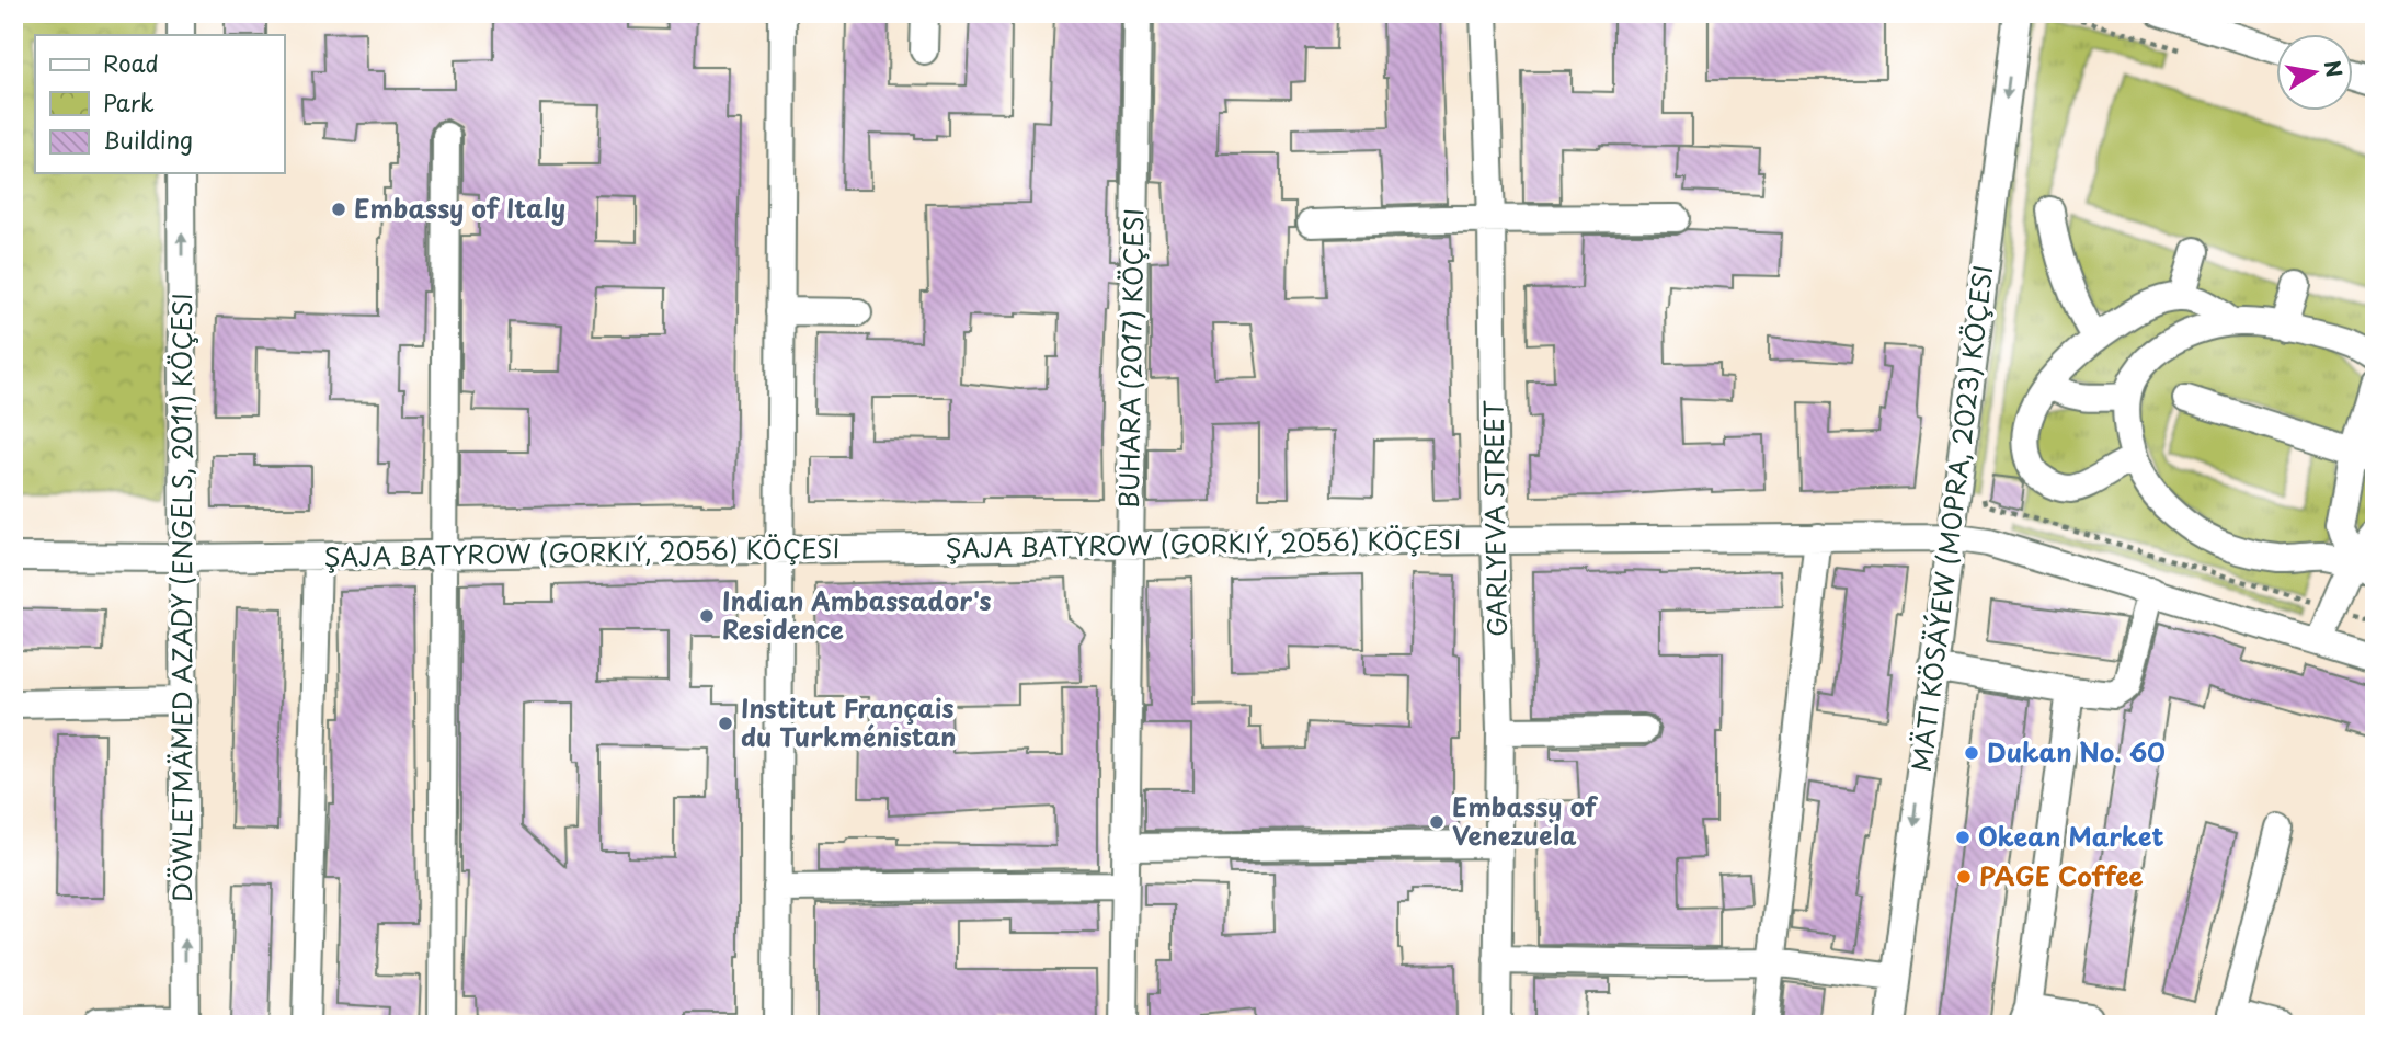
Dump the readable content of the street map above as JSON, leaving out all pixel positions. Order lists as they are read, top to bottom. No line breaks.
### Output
{"streets":{"street":["BUHARA (2017) KÖÇESI","GARLYEVA STREET","MÄTI KÖSÄÝEW (MOPRA, 2023) KÖÇESI","ŞAJA BATYROW (GORKIÝ, 2056) KÖÇESI","DÖWLETMÄMED AZADY (ENGELS, 2011) KÖÇESI"]},"crossings":[["BUHARA (2017) KÖÇESI","ŞAJA BATYROW (GORKIÝ, 2056) KÖÇESI"],["GARLYEVA STREET","ŞAJA BATYROW (GORKIÝ, 2056) KÖÇESI"],["MÄTI KÖSÄÝEW (MOPRA, 2023) KÖÇESI","ŞAJA BATYROW (GORKIÝ, 2056) KÖÇESI"],["ŞAJA BATYROW (GORKIÝ, 2056) KÖÇESI","DÖWLETMÄMED AZADY (ENGELS, 2011) KÖÇESI"]],"places":["Embassy of Italy","Indian Ambassador's Residence","Institut Français du Turkménistan","Dukan No. 60","Embassy of Venezuela","Okean Market","PAGE Coffee"],"legend":["Road","Park","Building"],"north":"right"}
